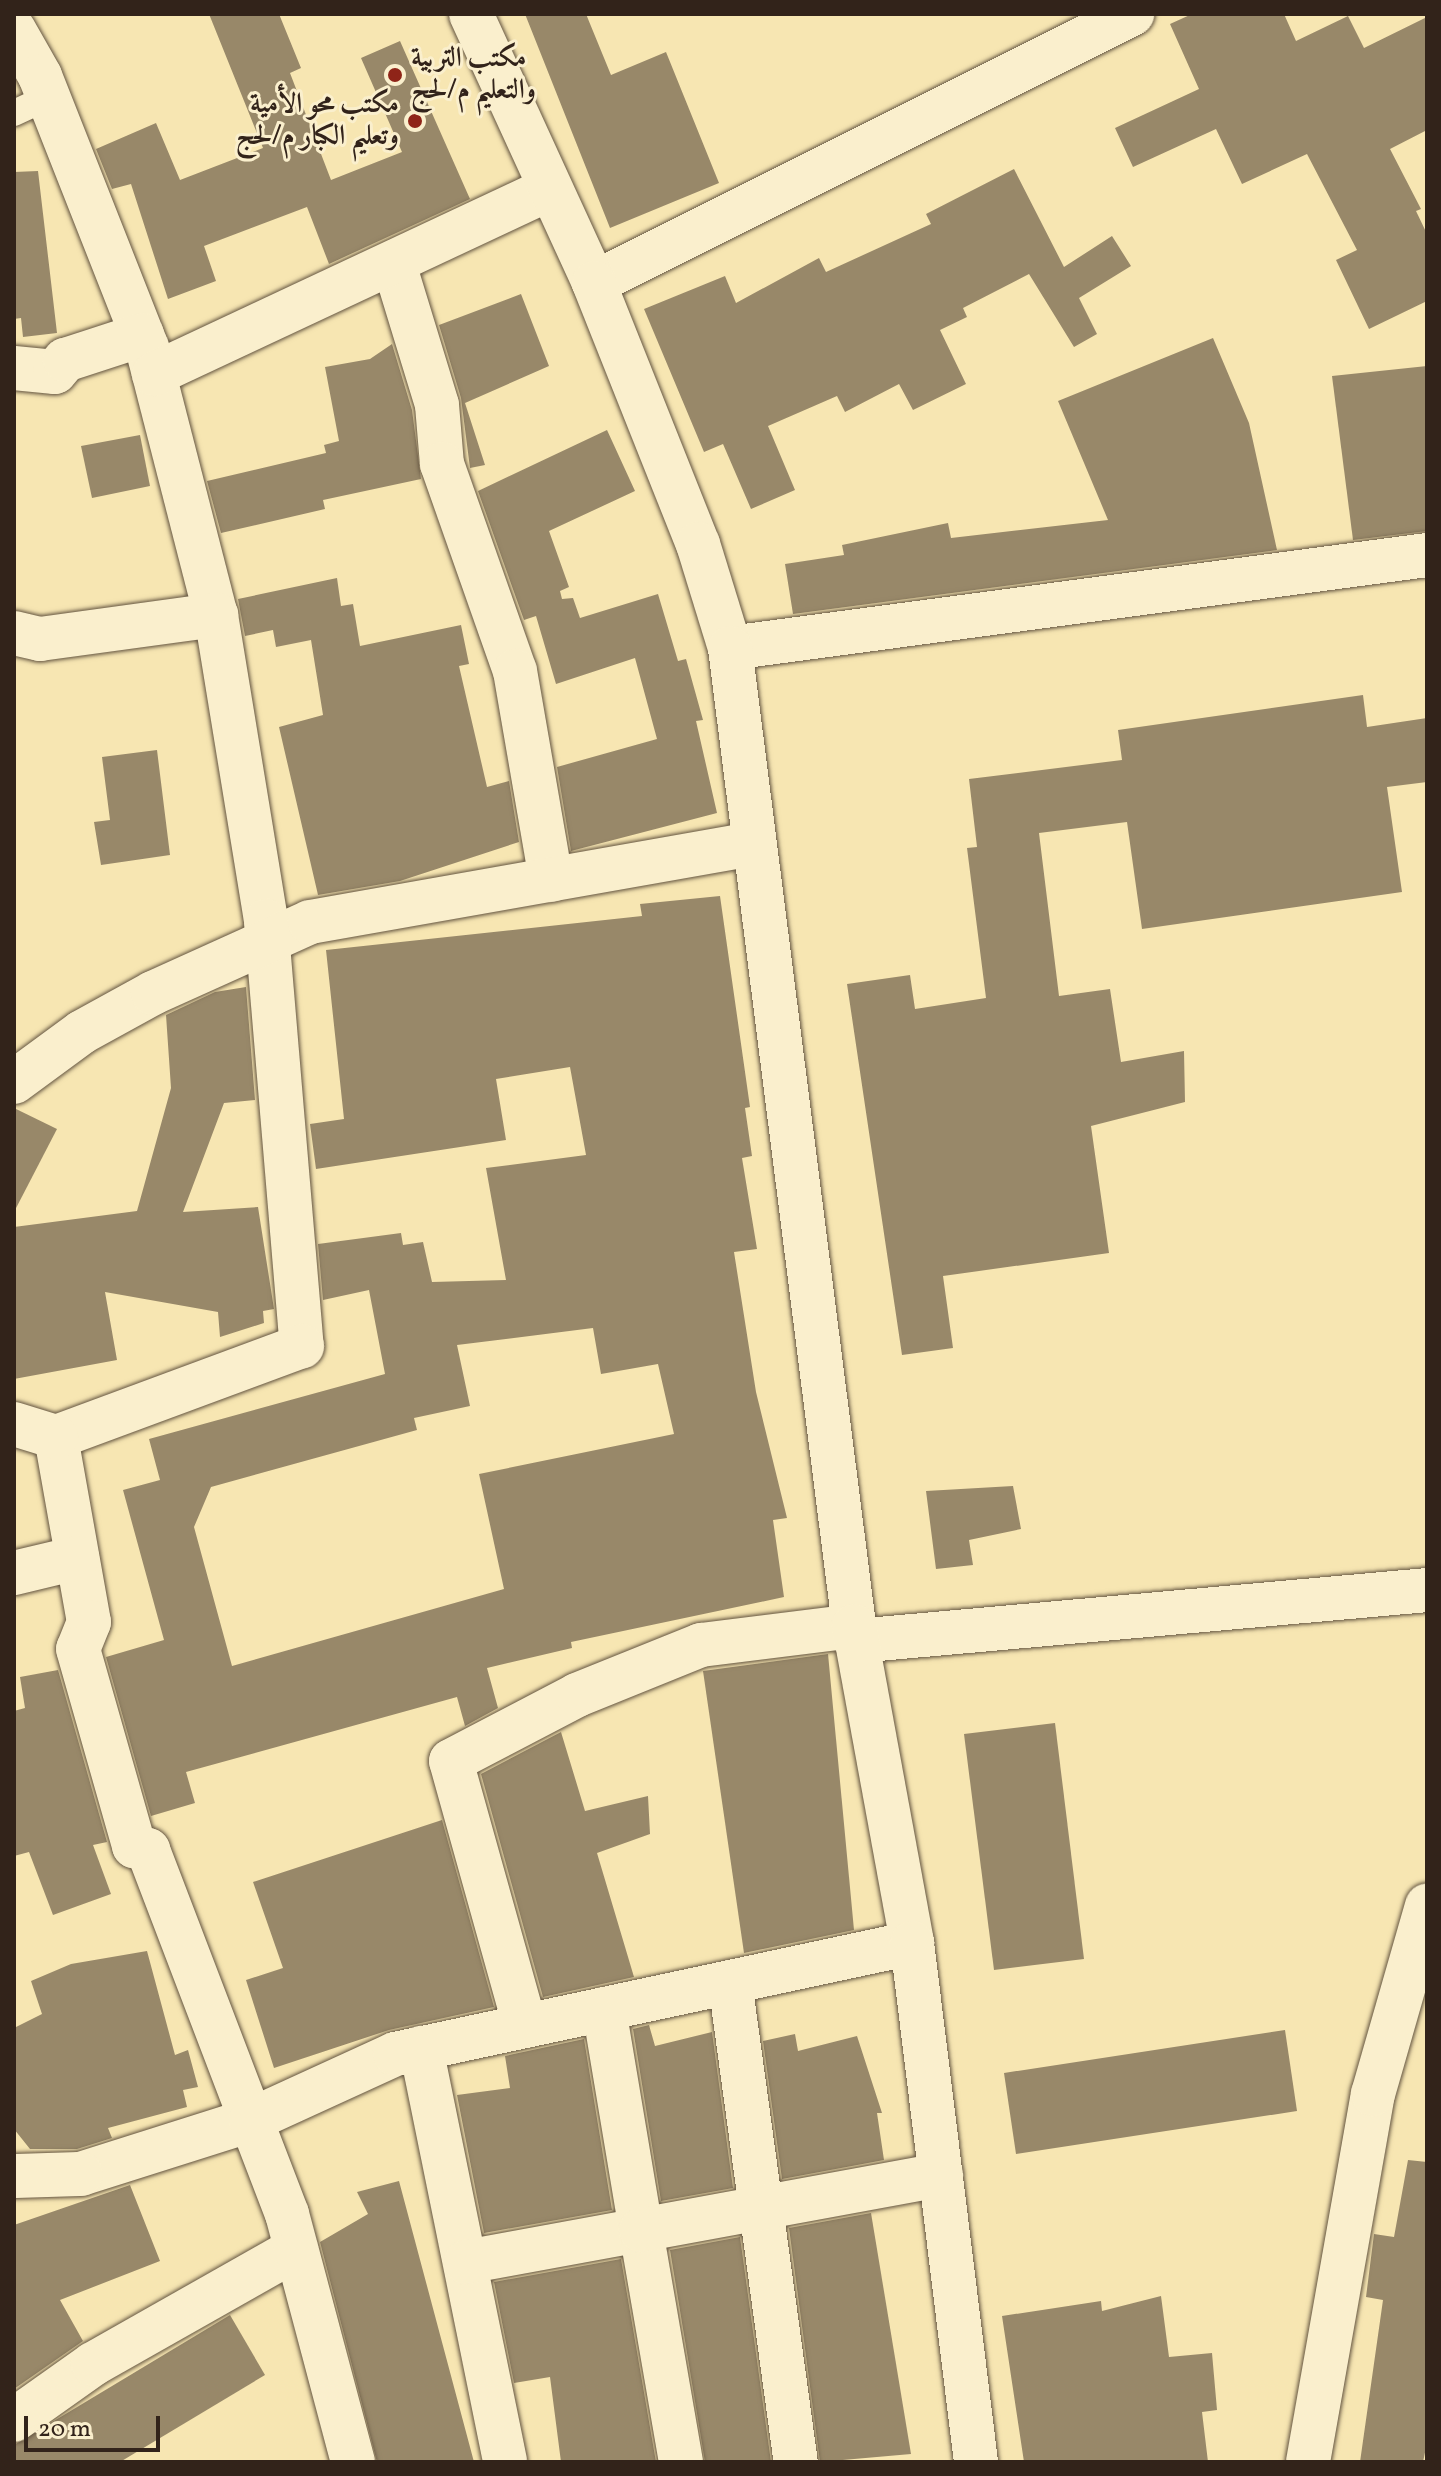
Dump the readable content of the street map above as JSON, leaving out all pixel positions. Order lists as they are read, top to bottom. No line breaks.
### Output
{"places":["مكتب التربية والتعليم م/لحج","مكتب محو الأمية وتعليم الكبار م/لحج"],"scale_bar":"20 m"}
